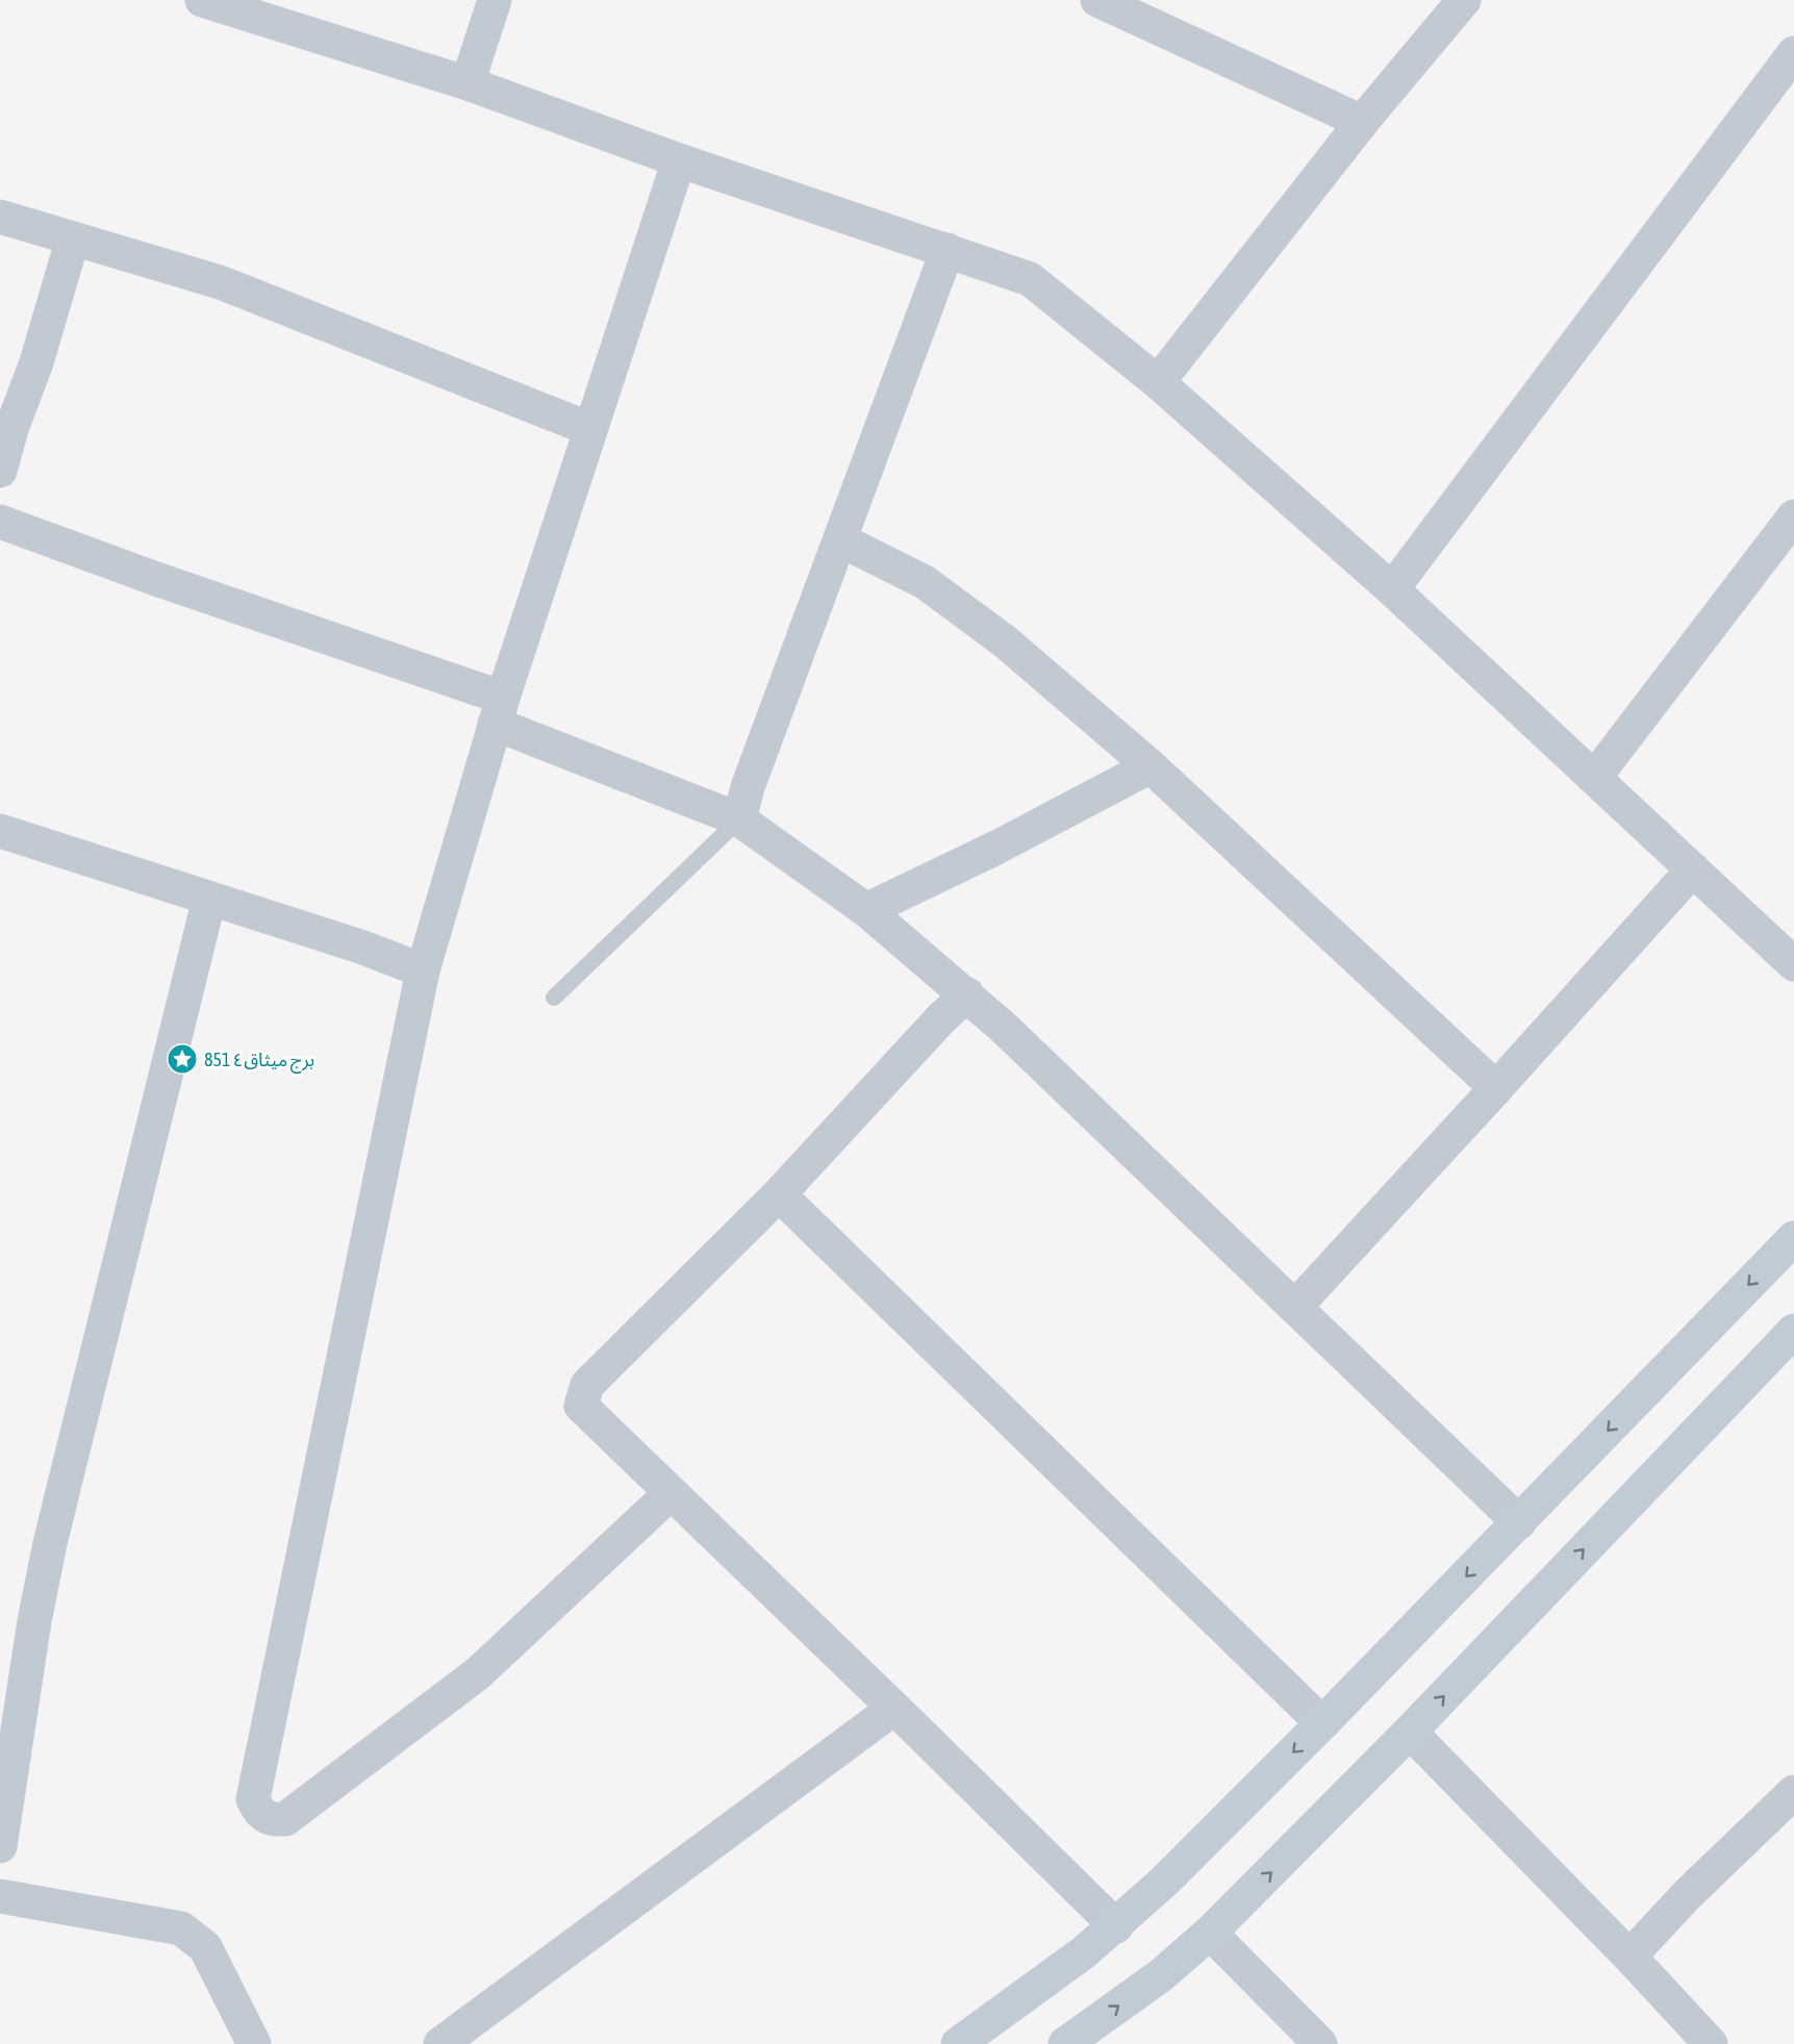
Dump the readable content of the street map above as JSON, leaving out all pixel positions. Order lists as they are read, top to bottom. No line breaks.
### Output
{"places":{"place":["برج ميثاق٤ 851"]}}
